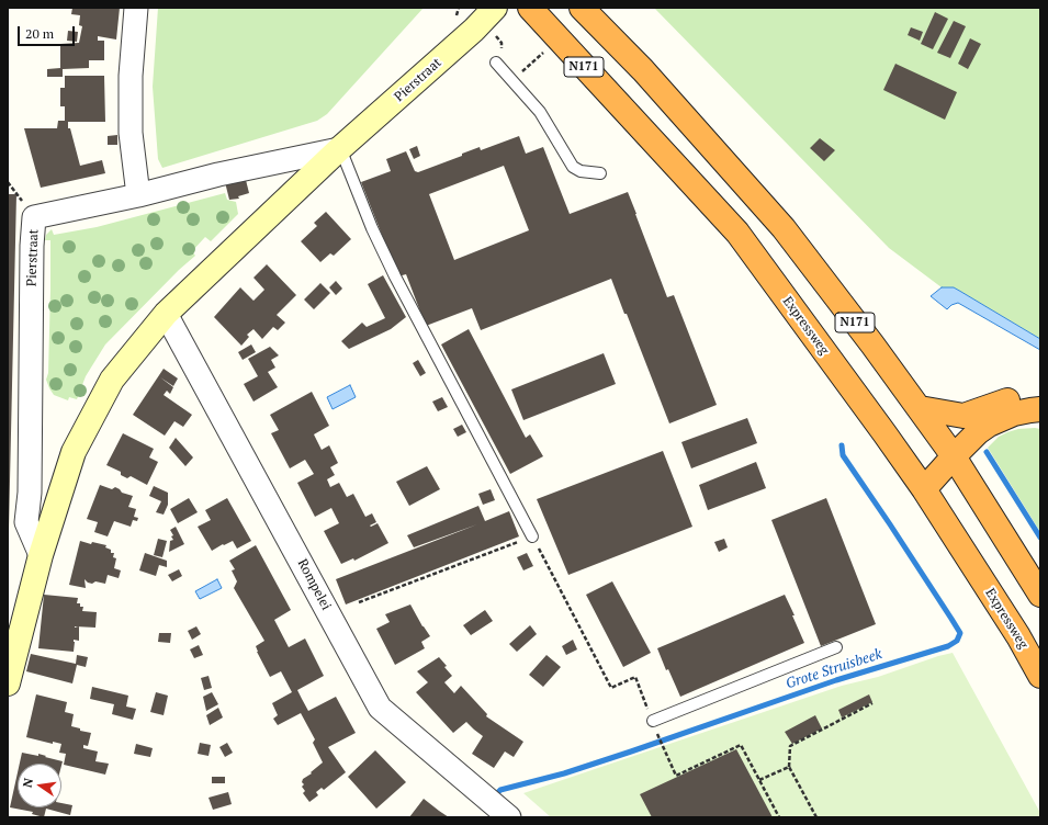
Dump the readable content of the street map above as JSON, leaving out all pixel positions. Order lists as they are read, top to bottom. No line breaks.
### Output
{"streets":{"highway":["N171","Expressweg"],"street":["Pierstraat","Rompelei"]},"crossings":[["Pierstraat","Rompelei"]],"water":["Grote Struisbeek"],"scale_bar":"20 m","north":"left"}
